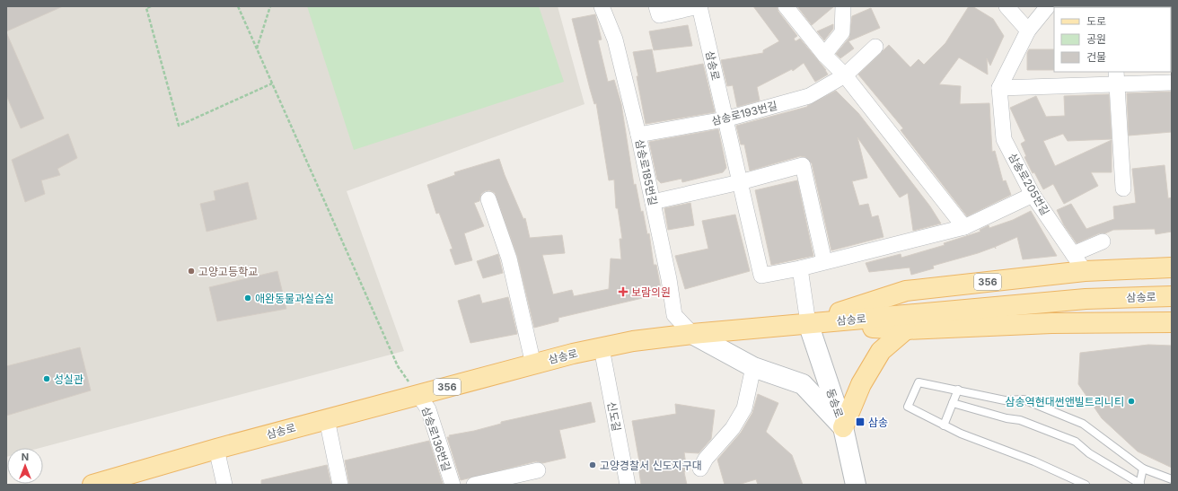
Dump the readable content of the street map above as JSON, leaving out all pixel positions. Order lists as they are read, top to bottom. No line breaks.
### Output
{"streets":{"main road":["삼송로","356","동송로"],"street":["삼송로193번길","삼송로185번길","삼송로205번길","신도길","삼송로136번길"]},"crossings":[["삼송로","삼송로193번길"],["삼송로","삼송로185번길"],["삼송로","356"],["삼송로","동송로"],["삼송로","신도길"],["삼송로","삼송로136번길"],["삼송로193번길","삼송로185번길"],["삼송로205번길","356"],["356","동송로"]],"places":{"other":["고양고등학교","애완동물과실습실","성실관","삼송역현대썬앤빌트리니티","고양경찰서 신도지구대"],"health":["보람의원"],"transit":["삼송"]},"legend":["도로","공원","건물"],"north":"top"}
